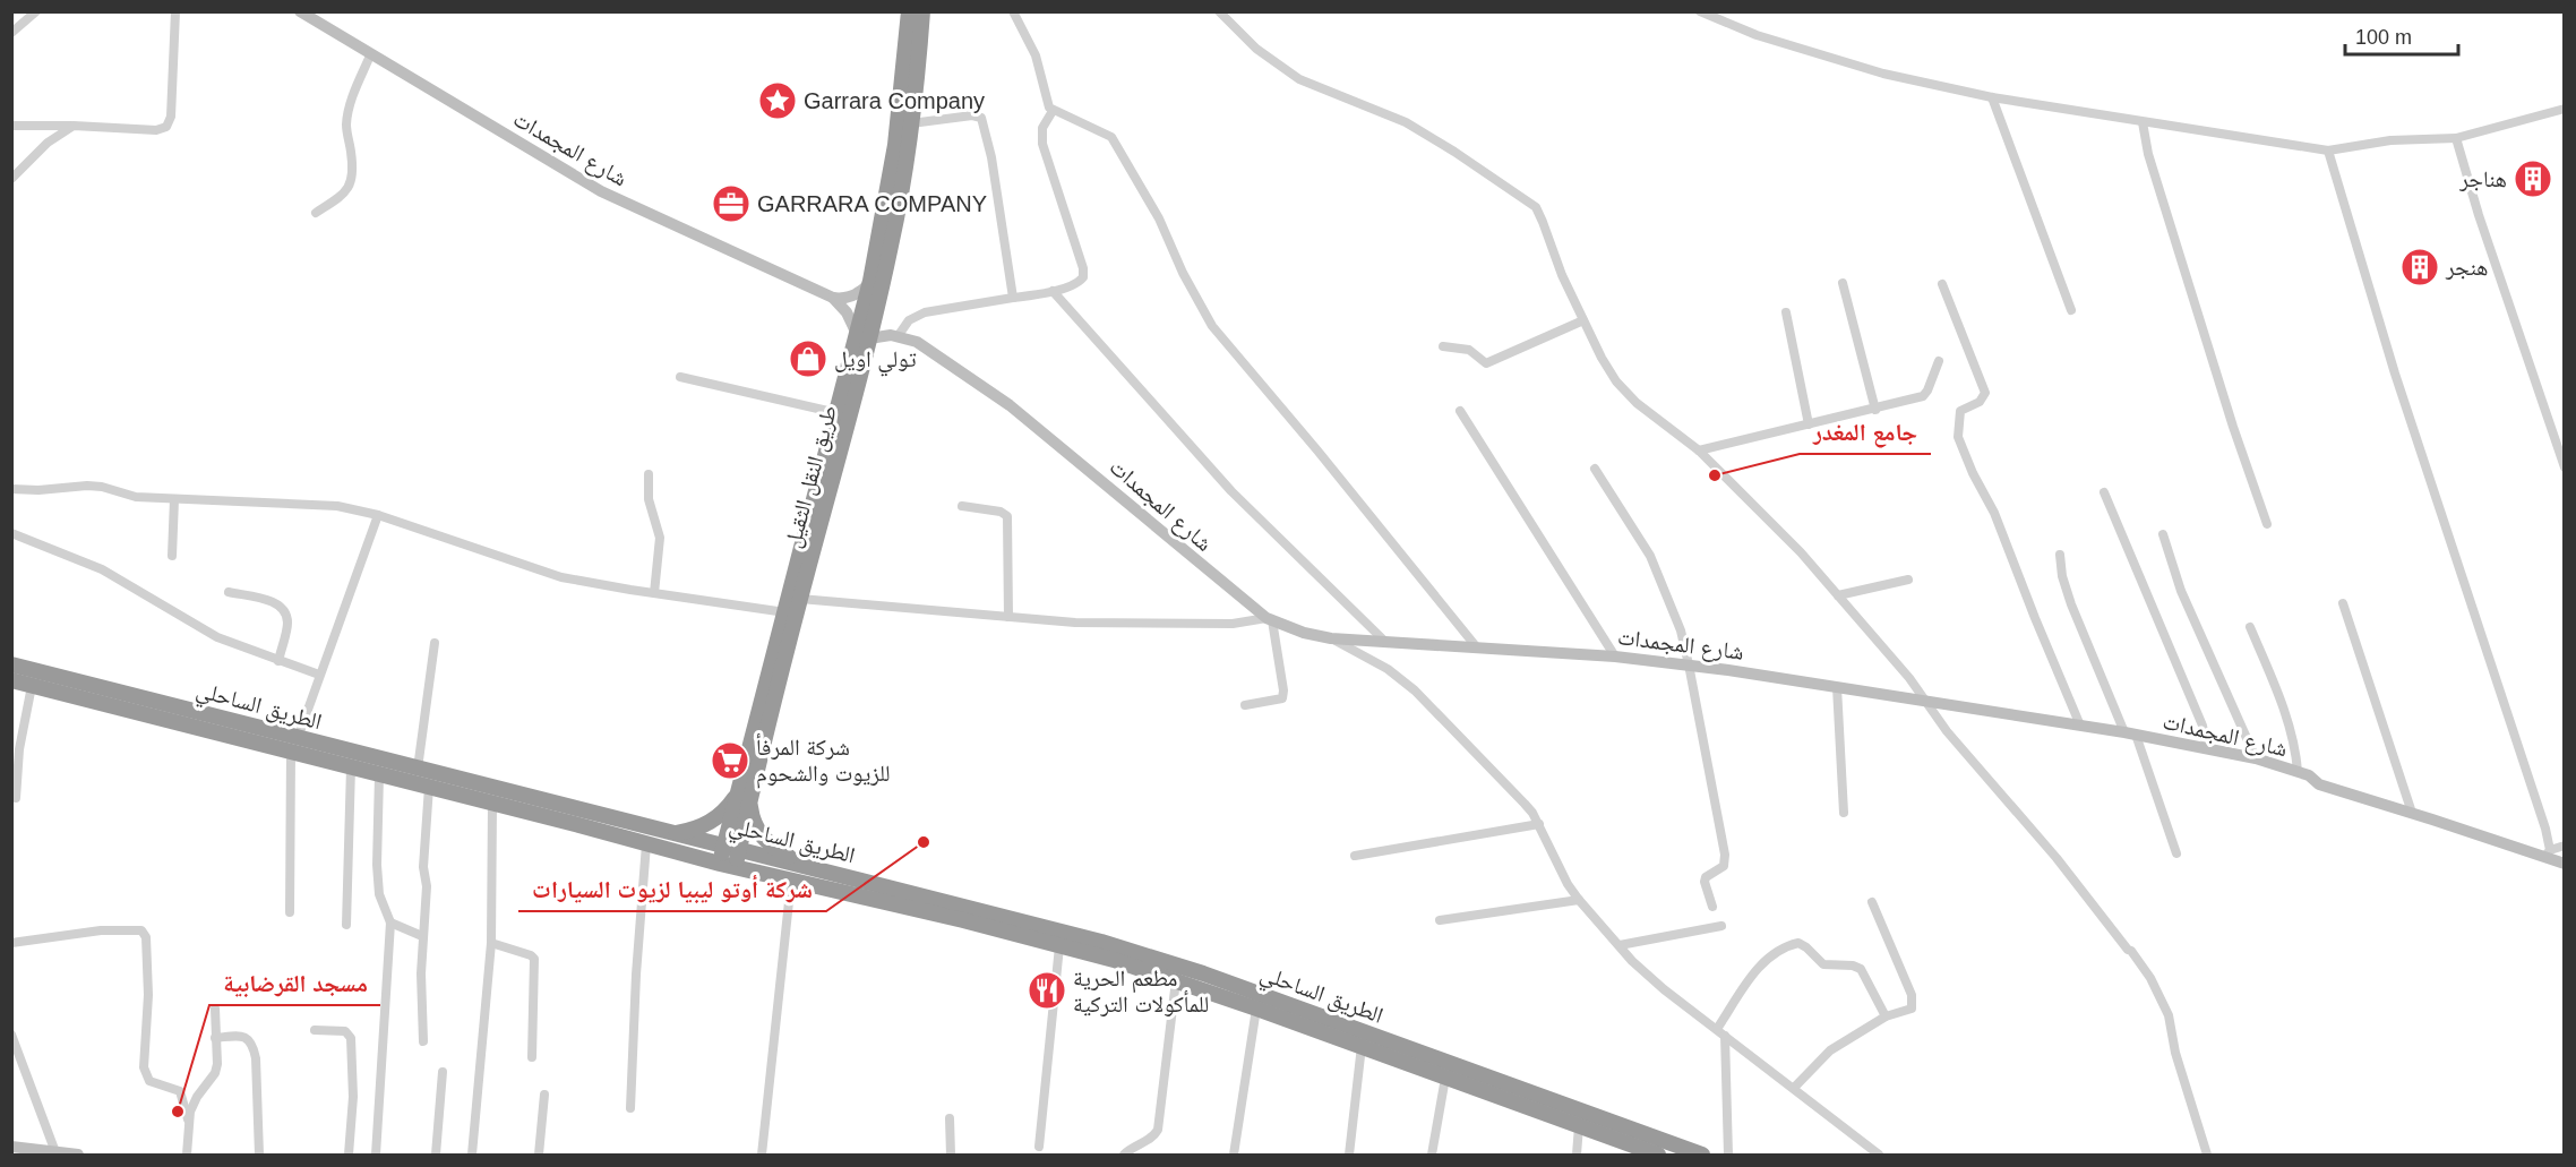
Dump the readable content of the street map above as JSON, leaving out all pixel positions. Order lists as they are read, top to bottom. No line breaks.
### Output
{"streets":{"highway":["طريق النقل الثقيل","الطريق الساحلي"],"main road":["شارع المجمدات"]},"crossings":[["طريق النقل الثقيل","الطريق الساحلي"]],"places":{"place":["Garrara Company"],"building":["هناجر","هنجر"],"office":["GARRARA COMPANY"],"shop":["تولي اويل"],"other":["جامع المغدر","شركة أوتو ليبيا لزيوت السيارات","مسجد القرضابية"],"supermarket":["شركة المرفأ للزيوت والشحوم"],"restaurant":["مطعم الحرية للمأكولات التركية"]},"scale_bar":"100 m"}
